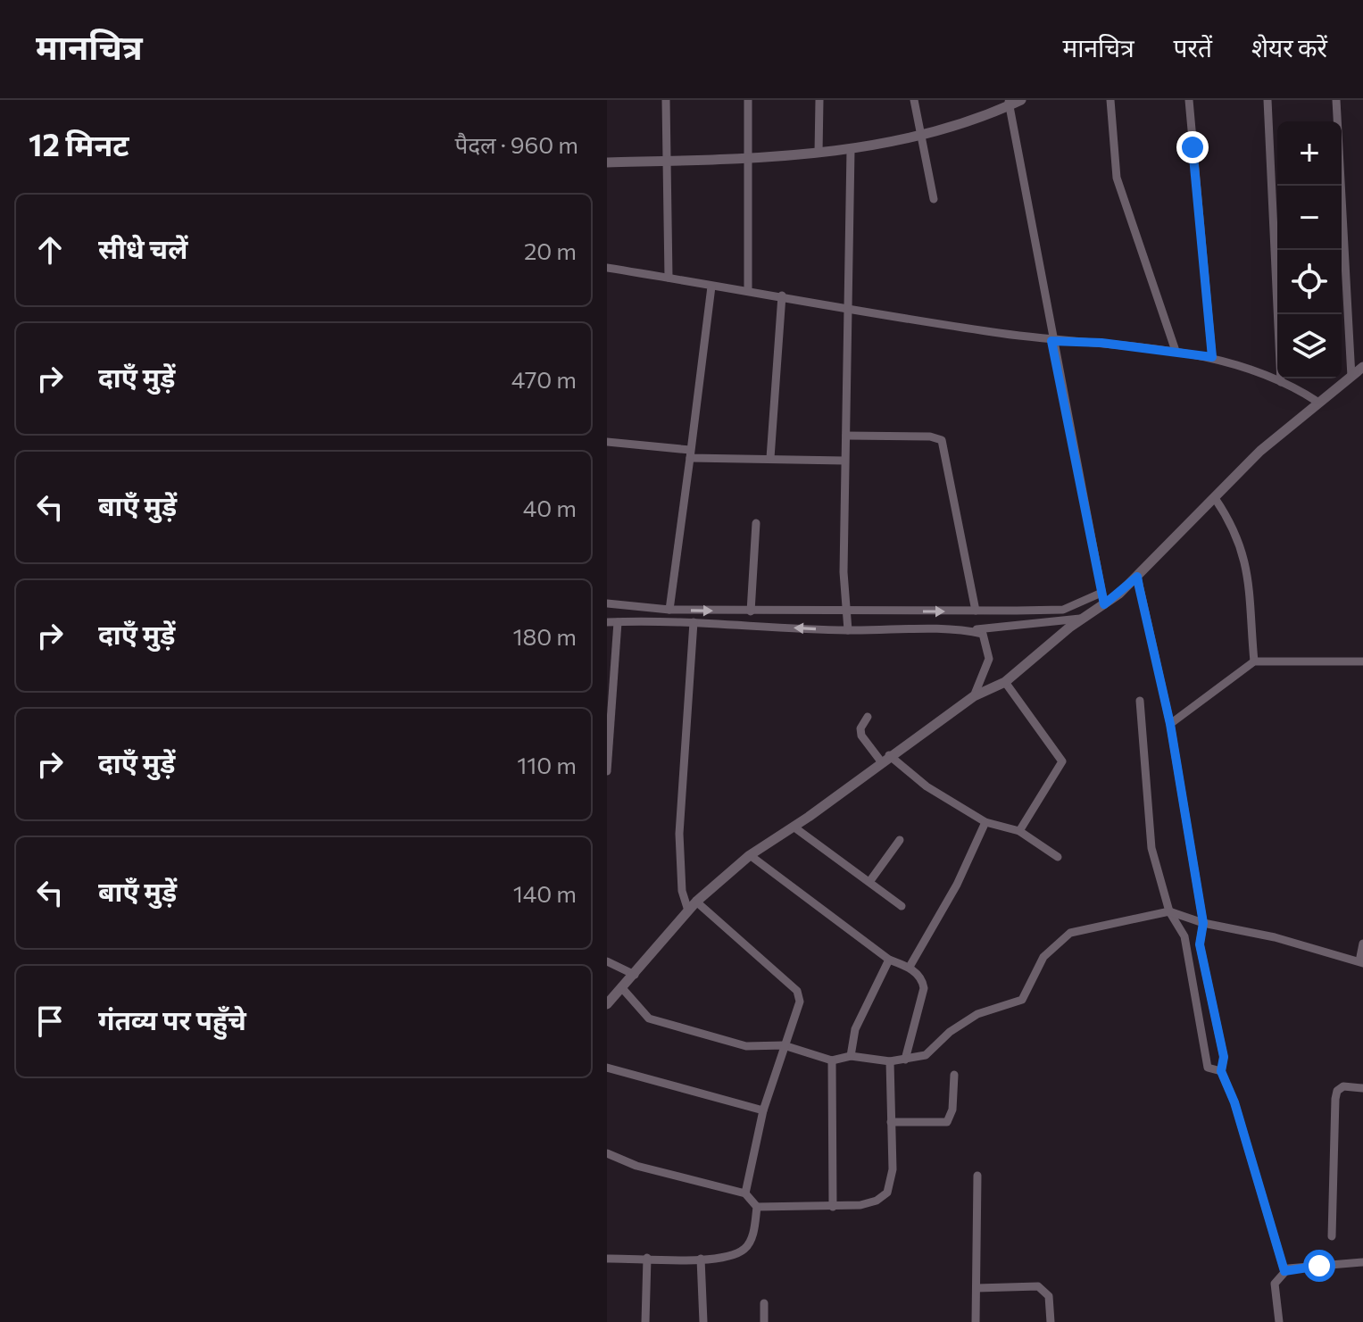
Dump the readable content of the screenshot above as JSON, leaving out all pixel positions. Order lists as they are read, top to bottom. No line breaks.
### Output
{"page":{"header":"मानचित्र","nav":["मानचित्र","परतें","शेयर करें"],"heading":["12 मिनट","पैदल · 960 m"],"map_buttons":["+","−"],"list":[["सीधे चलें","20 m"],["दाएँ मुड़ें","470 m"],["बाएँ मुड़ें","40 m"],["दाएँ मुड़ें","180 m"],["दाएँ मुड़ें","110 m"],["बाएँ मुड़ें","140 m"],"गंतव्य पर पहुँचे"]}}
